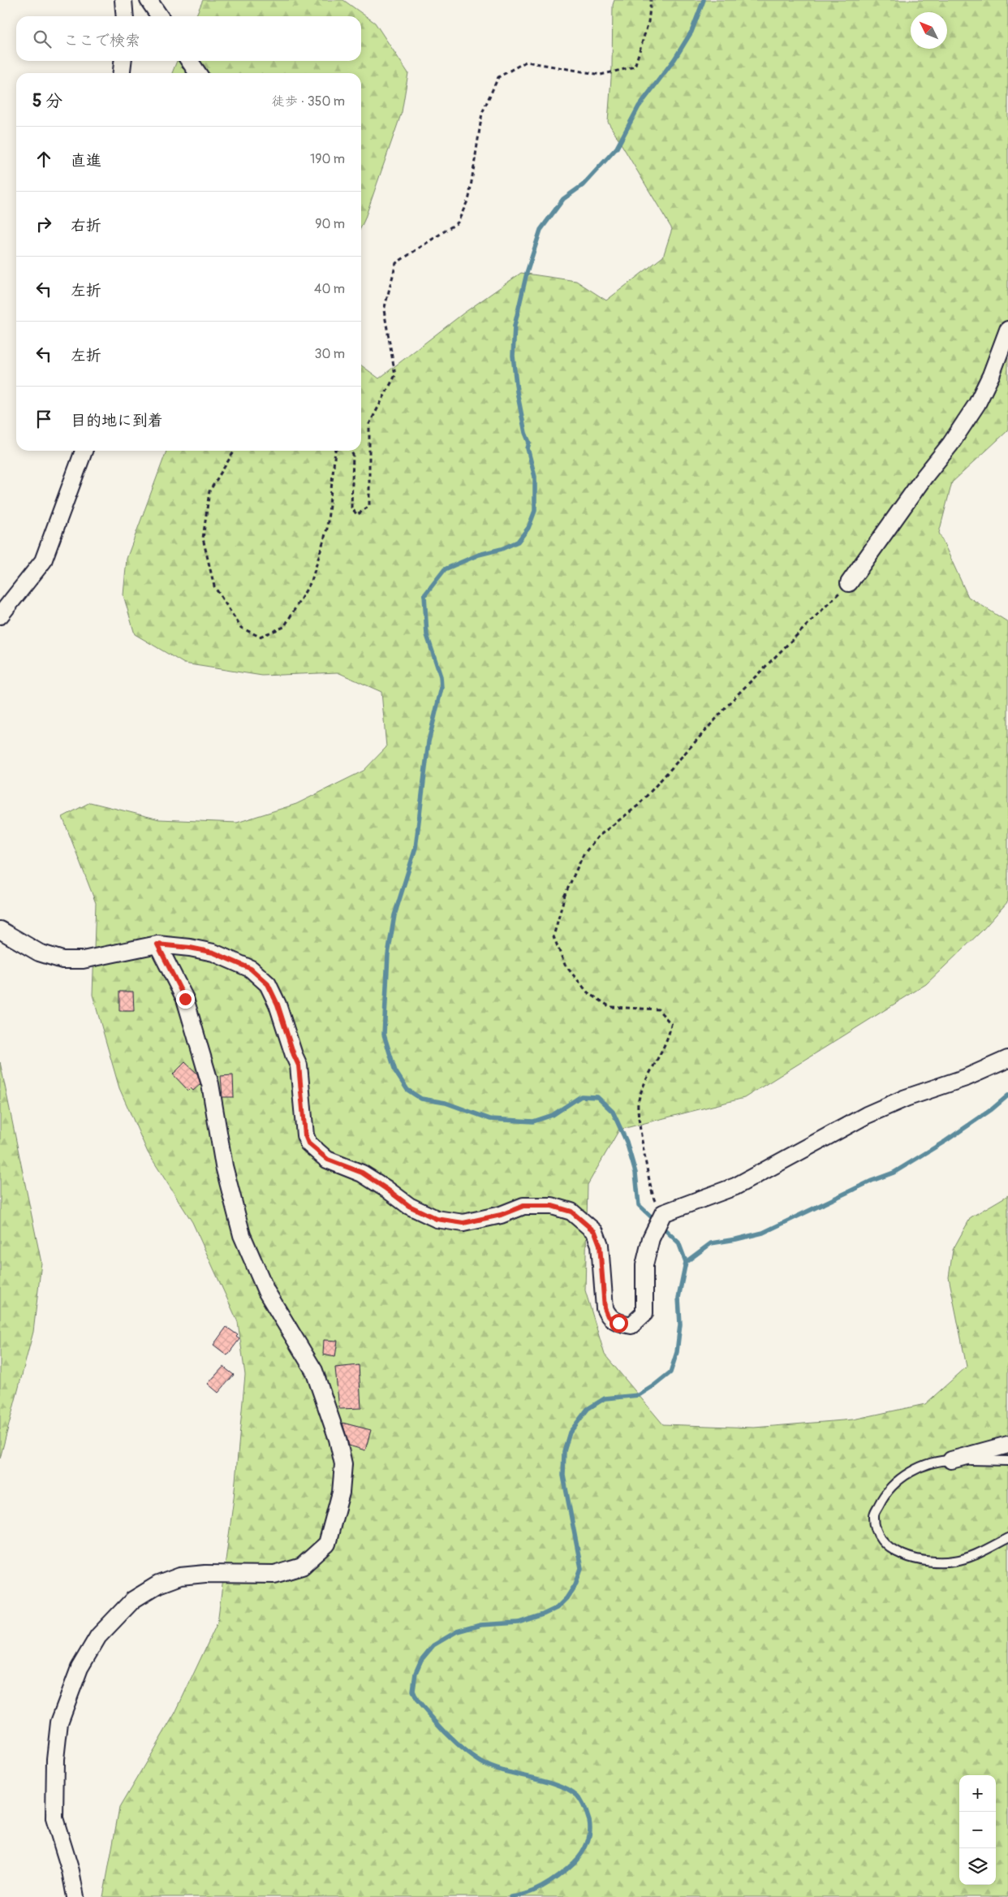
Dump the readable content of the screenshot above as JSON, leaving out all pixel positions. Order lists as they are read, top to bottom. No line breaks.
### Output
{"north":"top left","page":{"search":"ここで検索","heading":["5 分","徒歩 · 350 m"],"list":[["直進","190 m"],["右折","90 m"],["左折","40 m"],["左折","30 m"],"目的地に到着"],"map_buttons":["+","−"]}}
